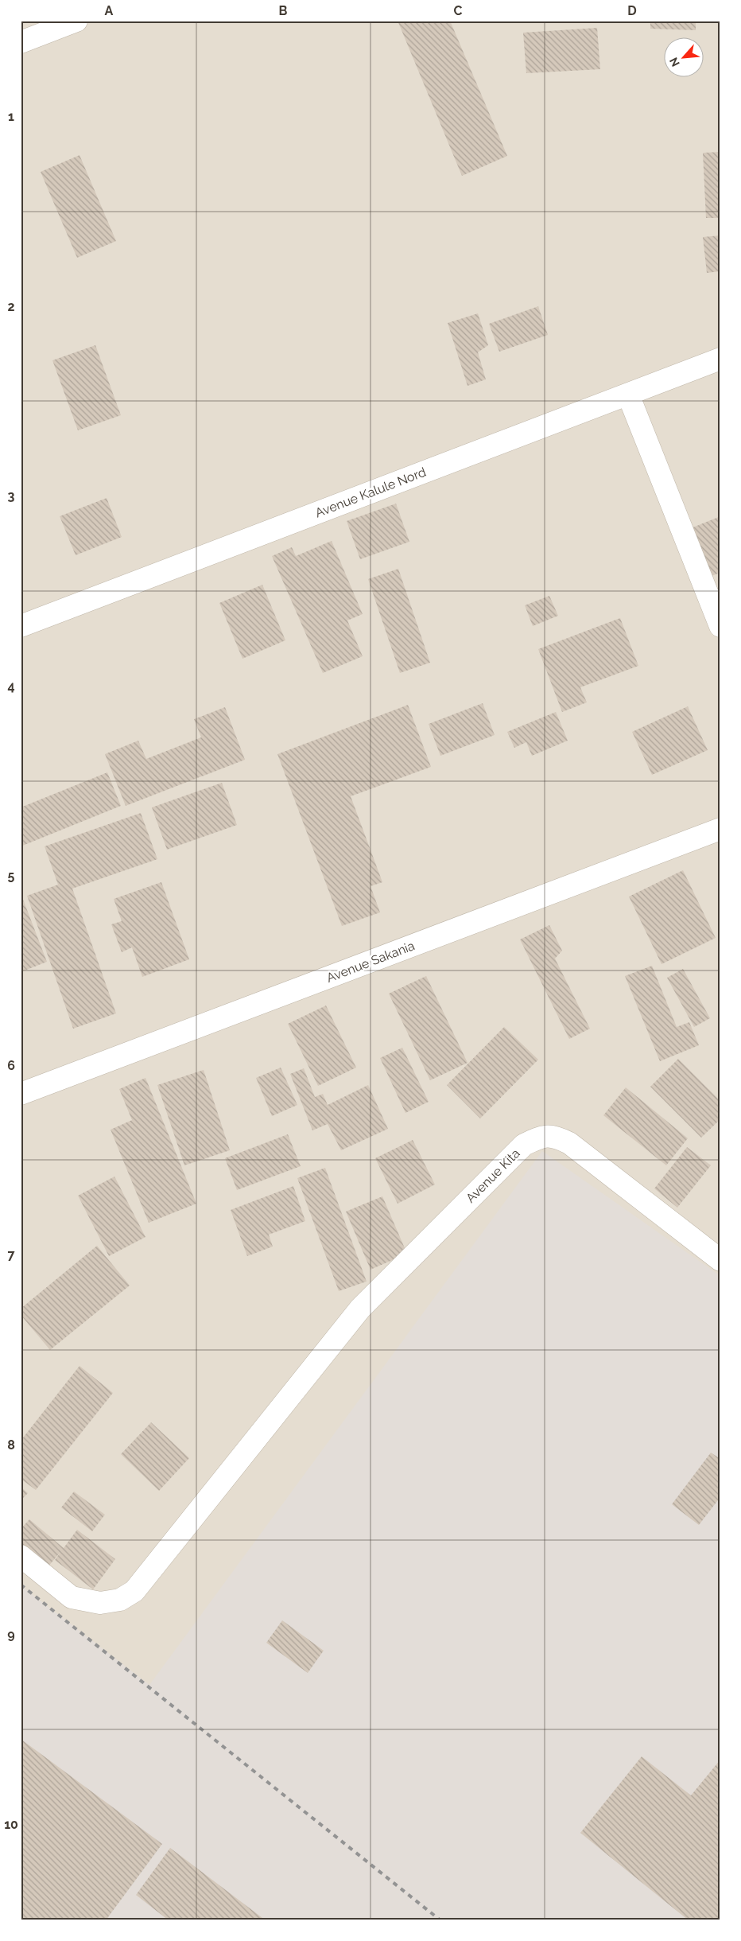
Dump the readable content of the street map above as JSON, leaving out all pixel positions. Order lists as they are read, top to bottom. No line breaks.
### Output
{"streets":{"street":["Avenue Kalule Nord","Avenue Sakania","Avenue Kita"]},"north":"bottom left","grid":{"columns":["A","B","C","D"],"rows":["1","2","3","4","5","6","7","8","9","10"]}}
